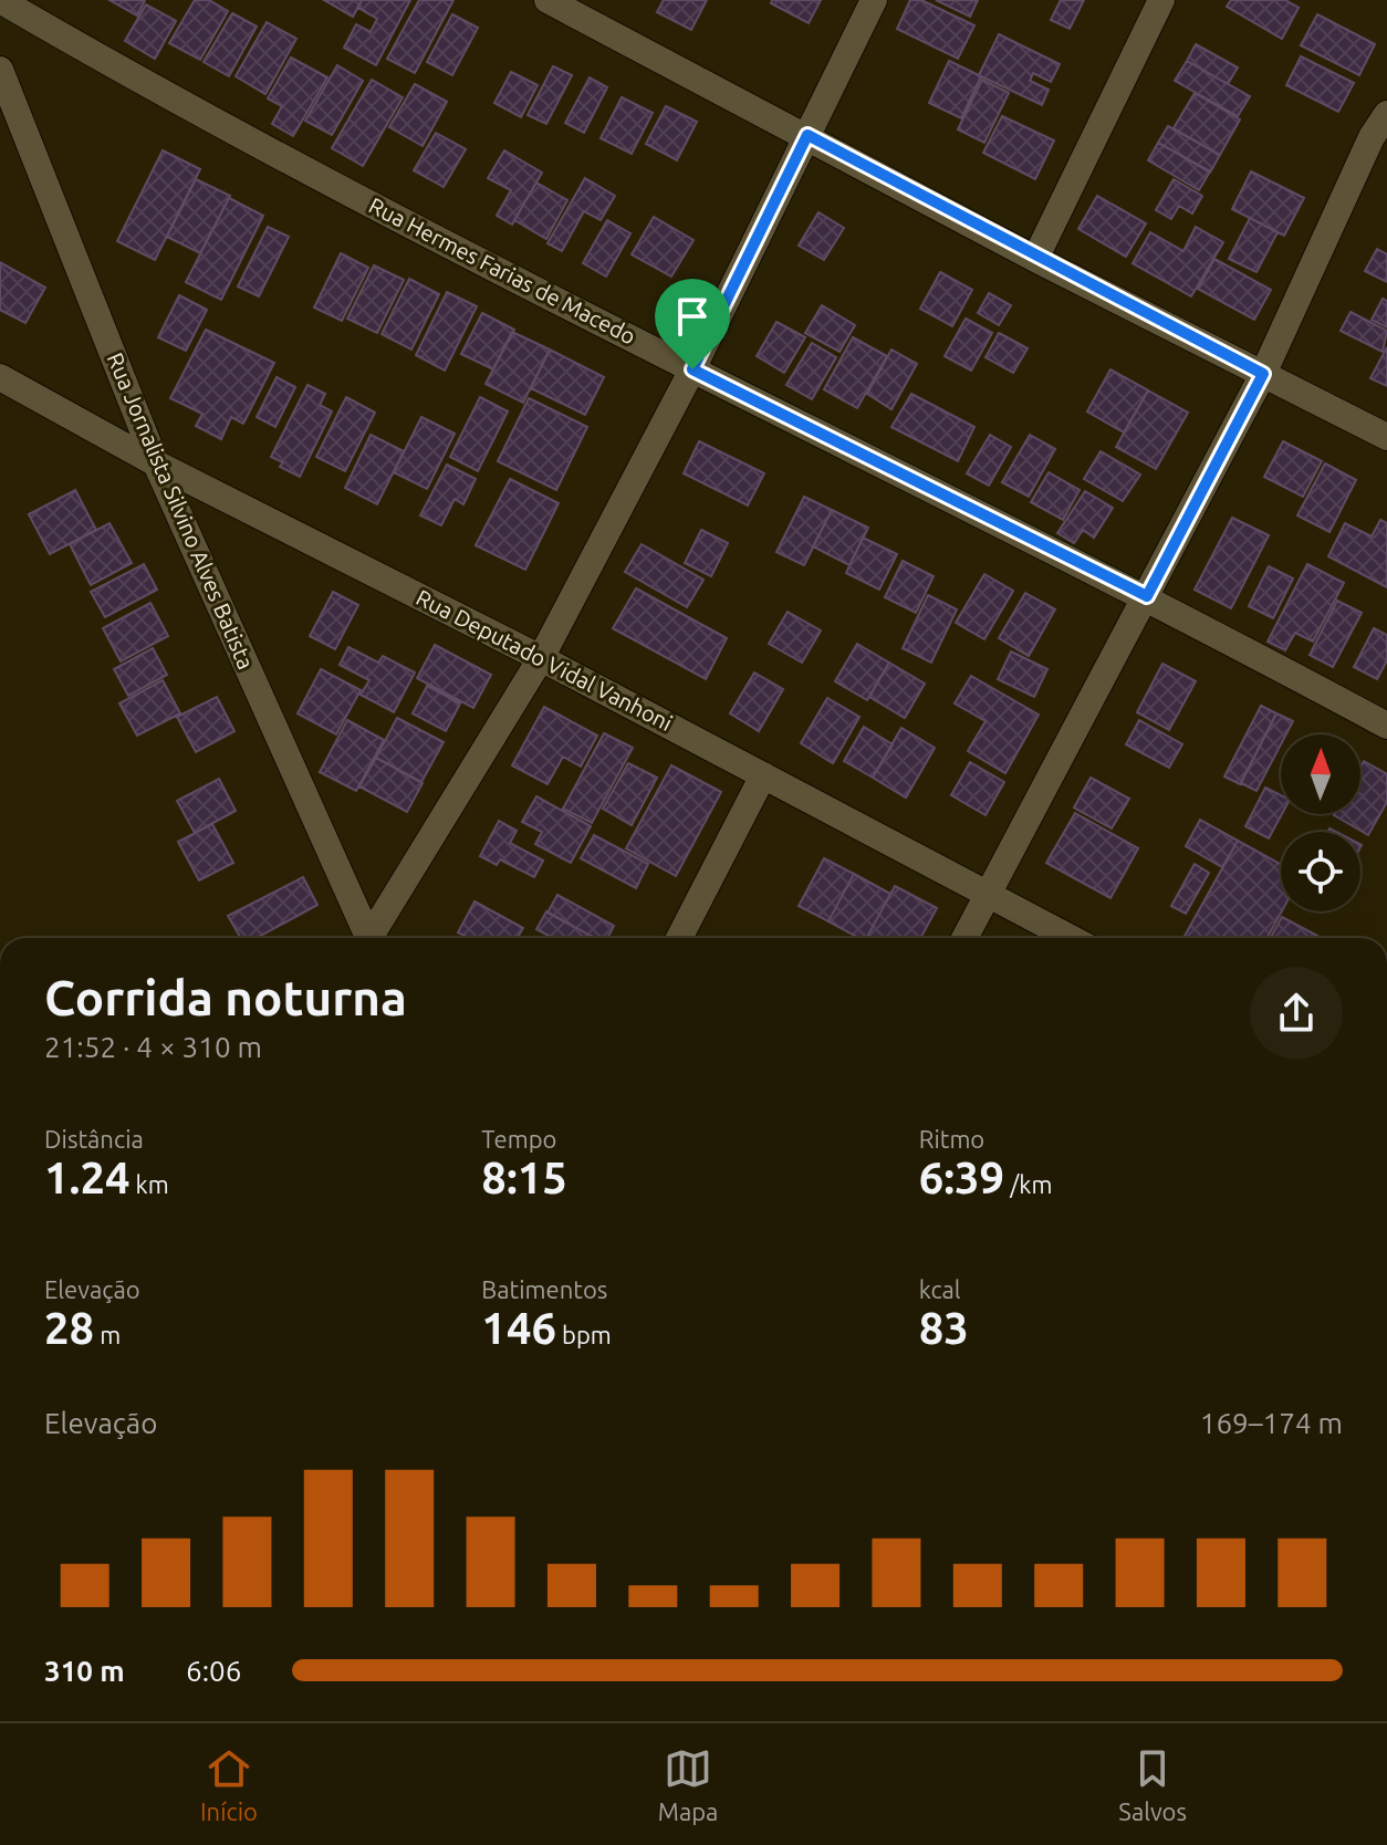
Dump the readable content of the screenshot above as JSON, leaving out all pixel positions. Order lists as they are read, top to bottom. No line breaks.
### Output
{"streets":{"street":["Rua Hermes Farias de Macedo","Rua Jornalista Silvino Alves Batista","Rua Deputado Vidal Vanhoni"]},"crossings":[["Rua Jornalista Silvino Alves Batista","Rua Deputado Vidal Vanhoni"]],"north":"top","page":{"heading":["Corrida noturna","21:52 · 4 × 310 m"],"stats":[["Distância","1.24 km"],["Tempo","8:15"],["Ritmo","6:39 /km"],["Elevação","28 m"],["Batimentos","146 bpm"],["kcal","83"]],"chart":["Elevação","169–174 m"],"list":[{"name":"310 m","note":"6:06"}],"tabs":["Início","Mapa","Salvos"]}}
